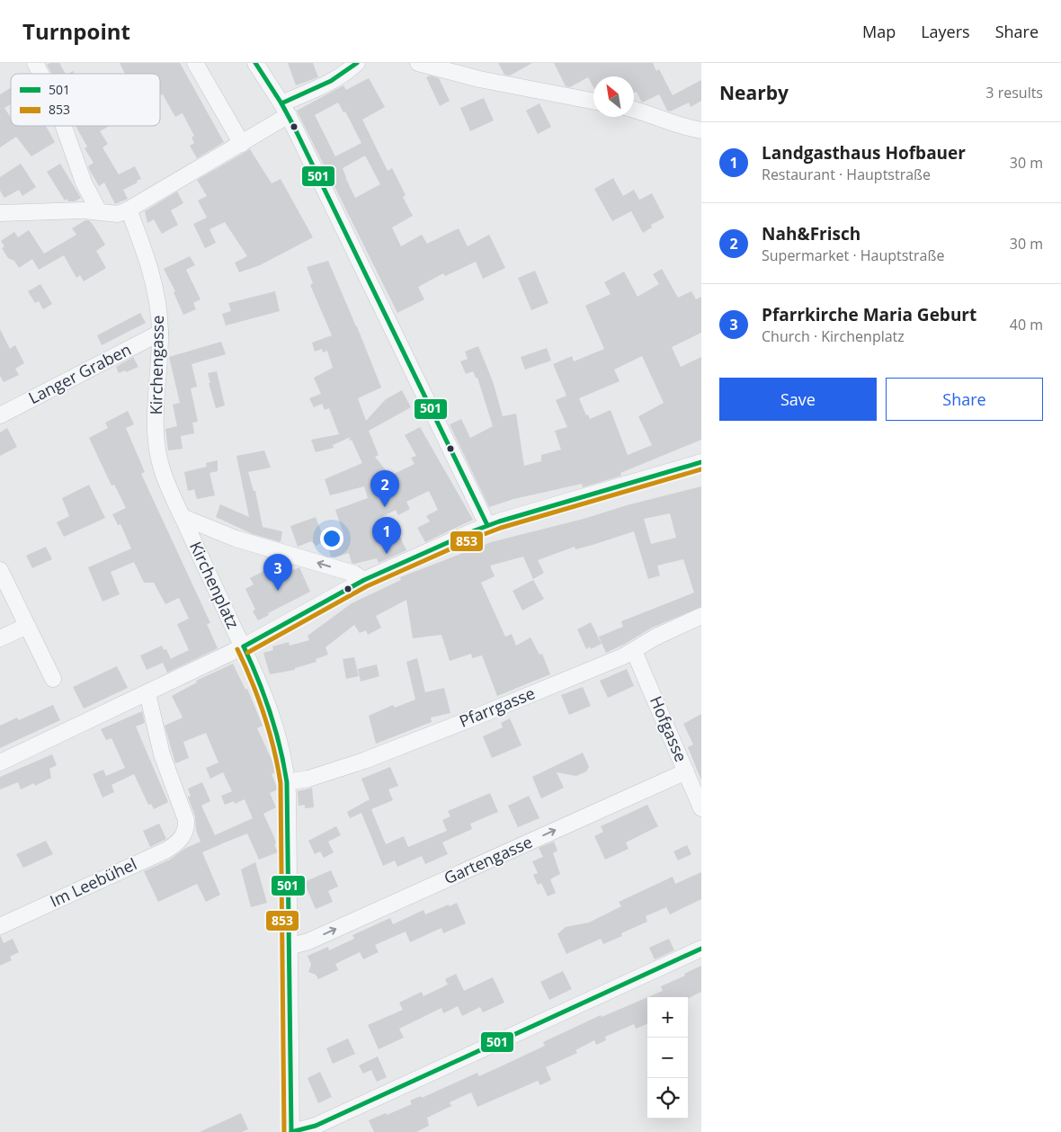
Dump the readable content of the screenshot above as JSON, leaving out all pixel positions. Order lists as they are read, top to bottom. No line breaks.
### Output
{"streets":{"street":["Kirchengasse","Langer Graben","Kirchenplatz","Pfarrgasse","Hofgasse","Gartengasse","Im Leebühel"]},"crossings":[["Kirchengasse","Langer Graben"],["Kirchengasse","Kirchenplatz"],["Pfarrgasse","Hofgasse"],["Hofgasse","Gartengasse"]],"one_way":["Kirchenplatz","Gartengasse"],"lines":["transit line 501","transit line 853"],"legend":["501","853"],"north":"top left","page":{"header":"Turnpoint","nav":["Map","Layers","Share"],"heading":["Nearby","3 results"],"list":[{"mark":"1","name":"Landgasthaus Hofbauer","note":"Restaurant · Hauptstraße","value":"30 m"},{"mark":"2","name":"Nah&Frisch","note":"Supermarket · Hauptstraße","value":"30 m"},{"mark":"3","name":"Pfarrkirche Maria Geburt","note":"Church · Kirchenplatz","value":"40 m"}],"buttons":["Save","Share"],"pins":["2","1","3"],"map_buttons":["+","−"]}}
